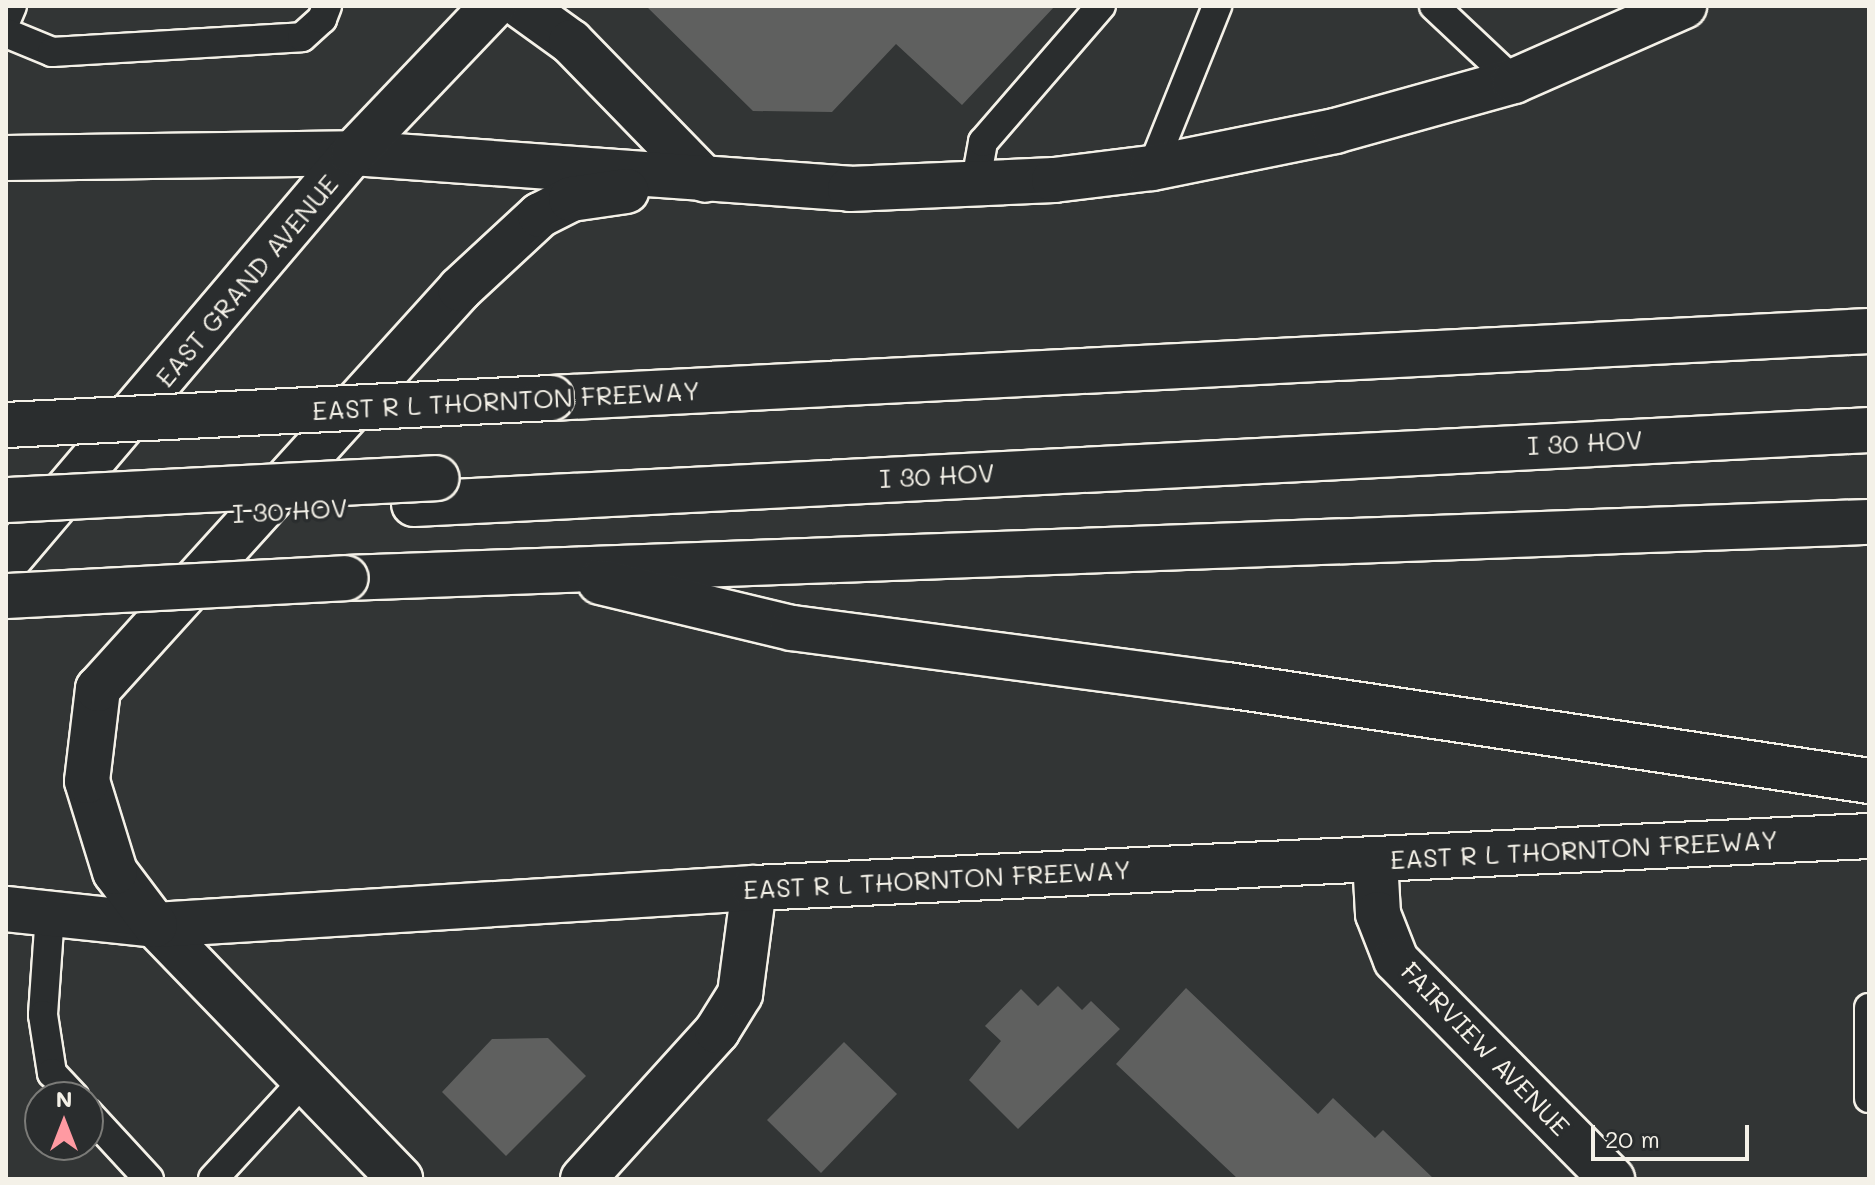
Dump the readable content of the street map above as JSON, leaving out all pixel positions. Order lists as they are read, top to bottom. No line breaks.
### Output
{"streets":{"main road":["EAST GRAND AVENUE","EAST R L THORNTON FREEWAY","I 30 HOV","FAIRVIEW AVENUE"]},"crossings":[["EAST R L THORNTON FREEWAY","FAIRVIEW AVENUE"]],"scale_bar":"20 m","north":"top"}
